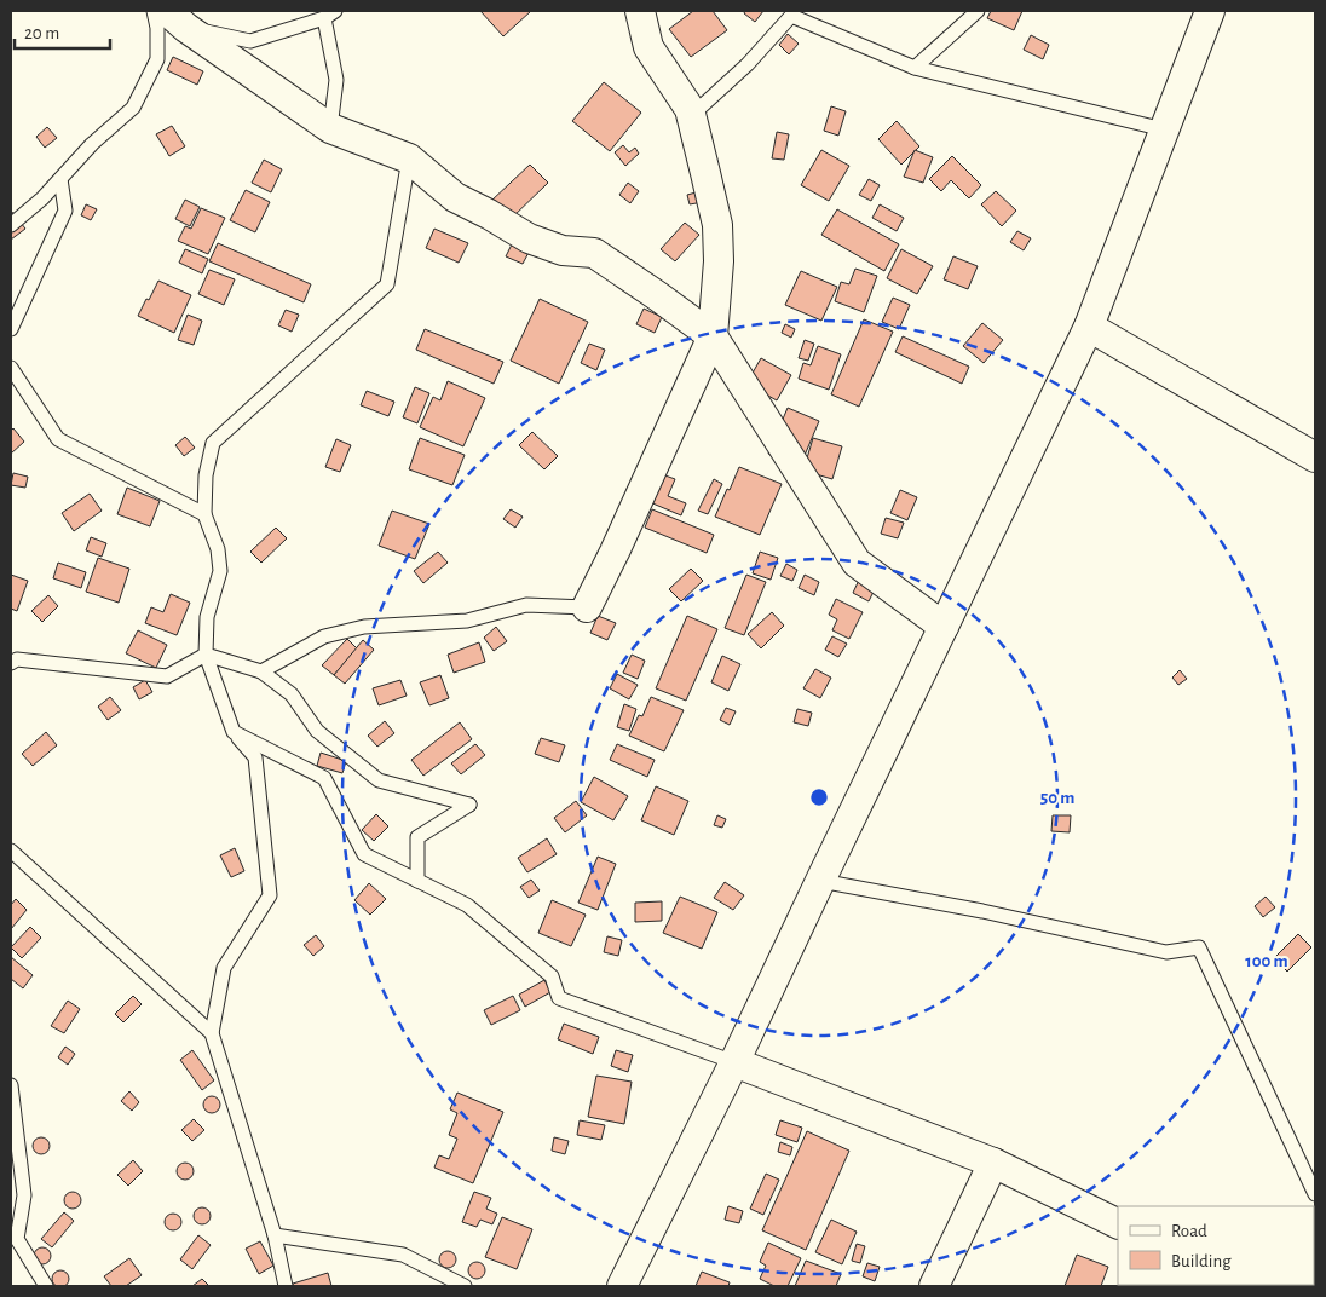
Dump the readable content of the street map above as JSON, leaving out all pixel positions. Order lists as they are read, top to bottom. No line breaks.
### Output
{"legend":["Road","Building"],"scale_bar":"20 m","rings":["50 m","100 m"]}
